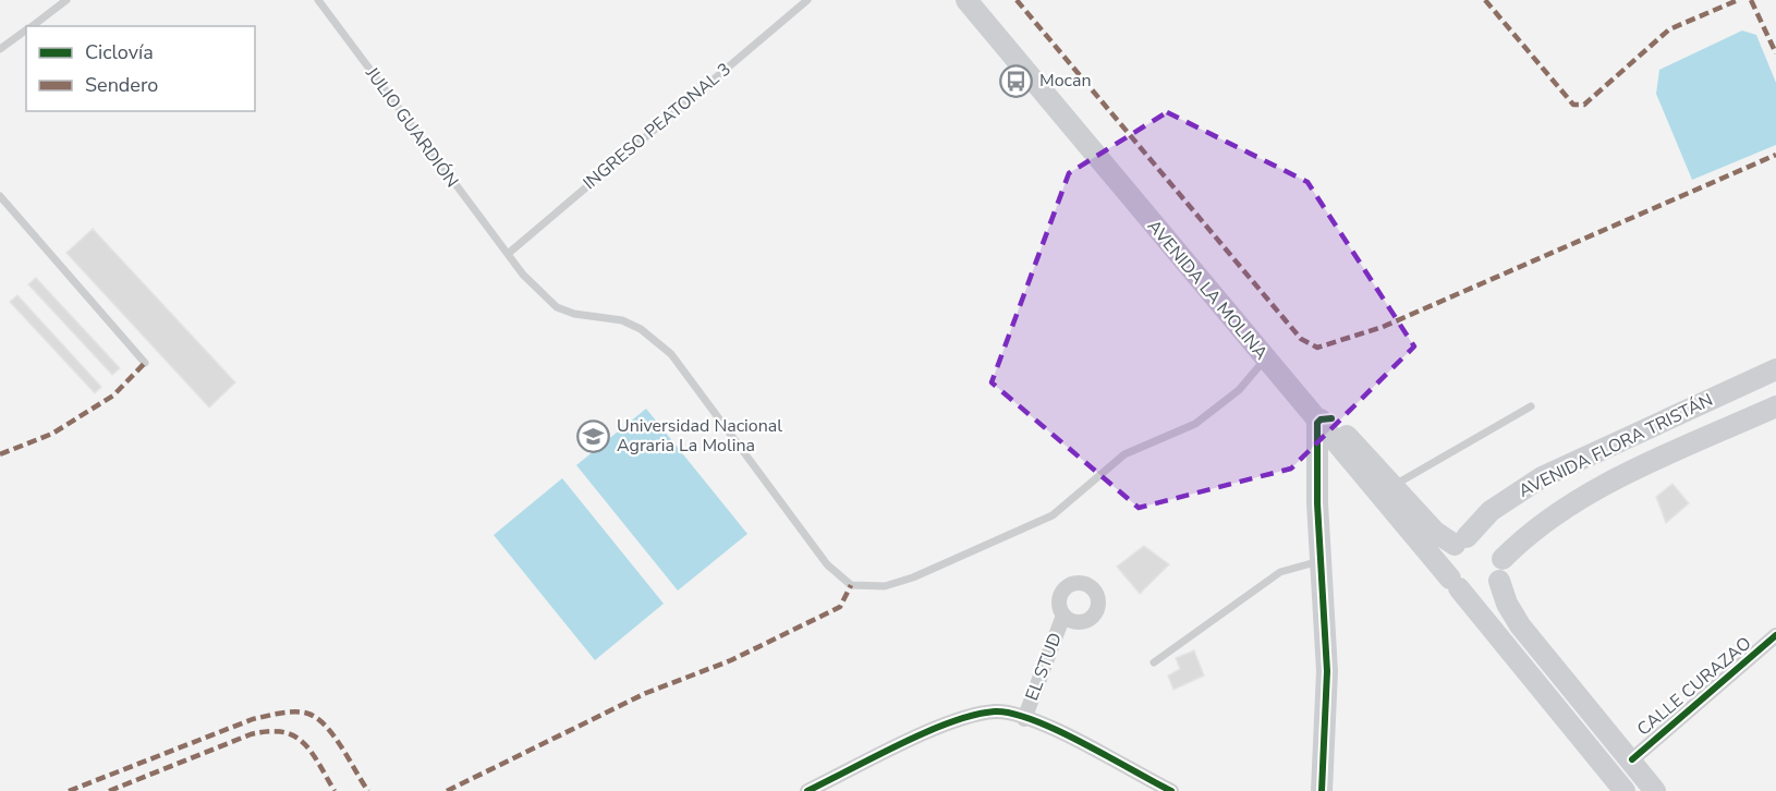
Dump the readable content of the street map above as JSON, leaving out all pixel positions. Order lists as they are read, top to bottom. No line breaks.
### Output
{"streets":{"main road":["AVENIDA LA MOLINA","AVENIDA FLORA TRISTÁN"],"street":["EL STUD","CALLE CURAZAO"],"lane":["INGRESO PEATONAL 3","JULIO GUARDIÓN"]},"crossings":[["INGRESO PEATONAL 3","JULIO GUARDIÓN"],["JULIO GUARDIÓN","AVENIDA LA MOLINA"],["AVENIDA LA MOLINA","AVENIDA FLORA TRISTÁN"]],"places":{"bus stop":["Mocan"],"school or university":["Universidad Nacional Agraria La Molina"]},"legend":["Ciclovía","Sendero"]}
